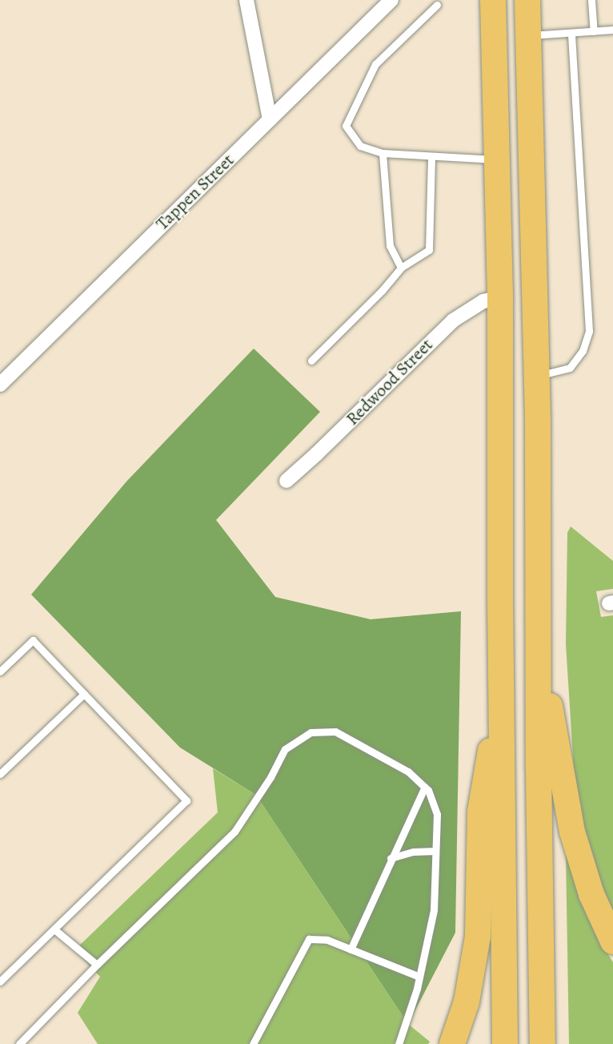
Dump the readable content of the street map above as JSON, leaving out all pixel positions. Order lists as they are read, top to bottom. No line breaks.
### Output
{"streets":{"street":["Tappen Street","Redwood Street"]}}
